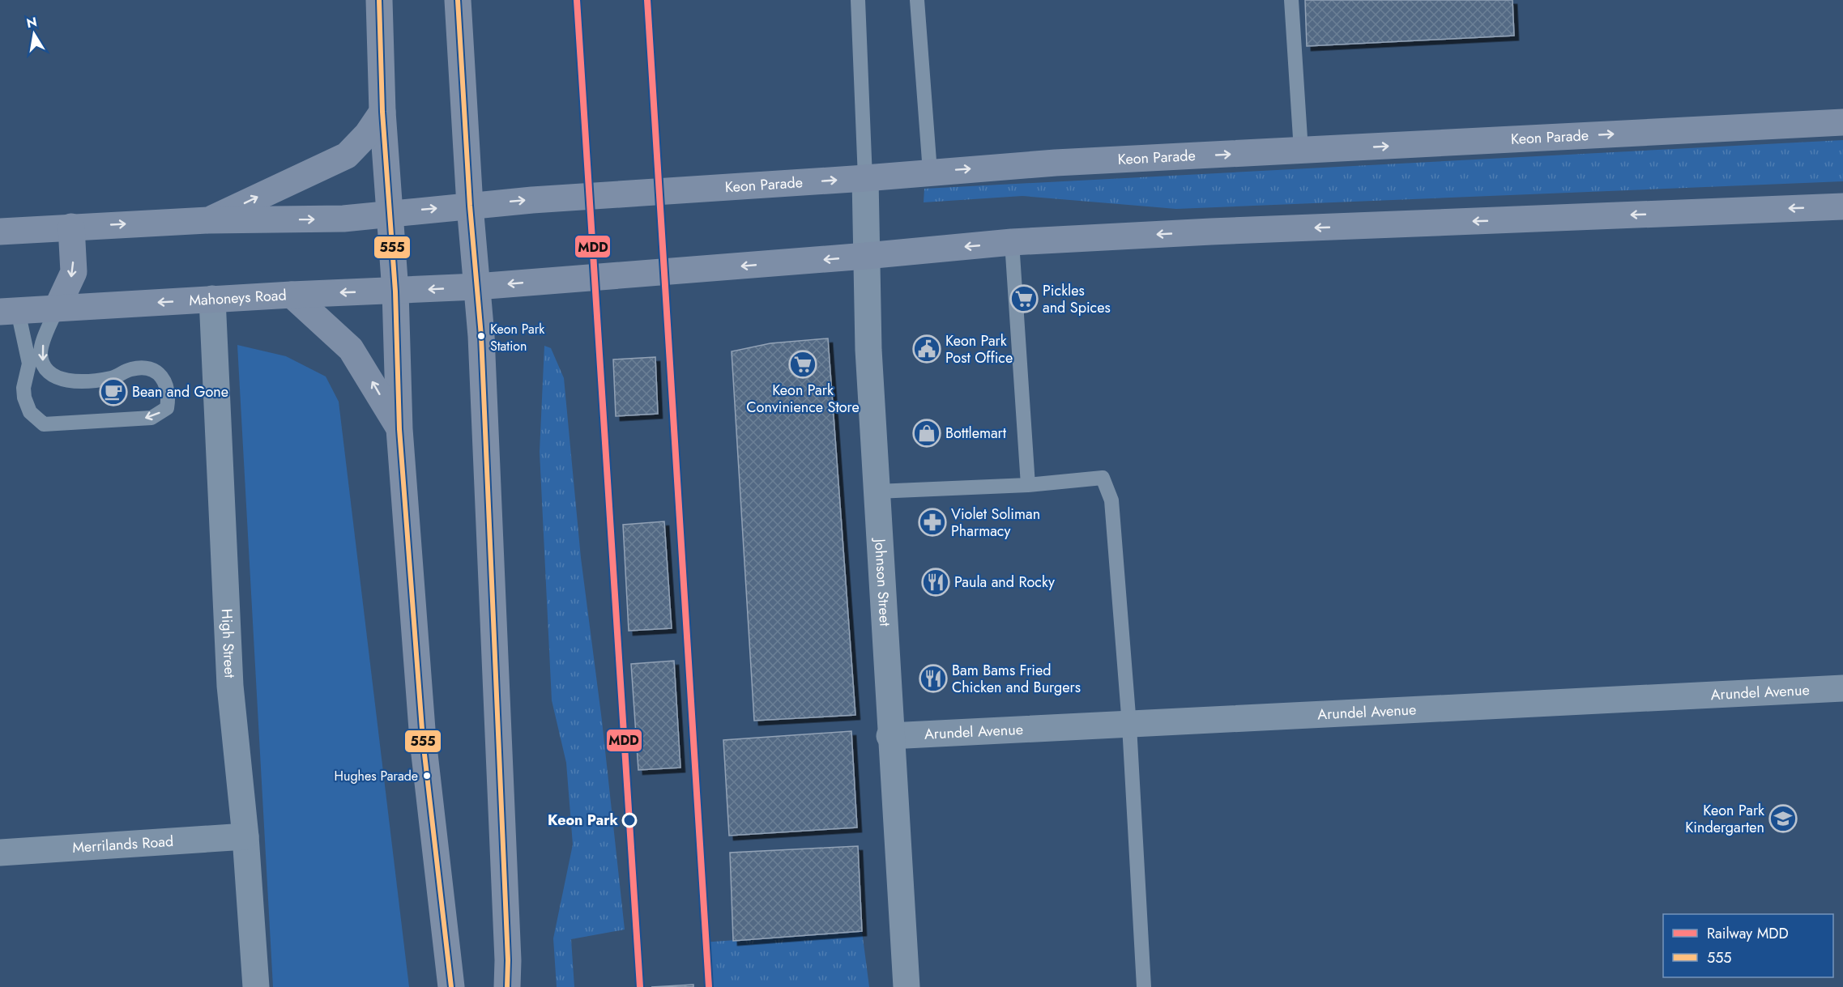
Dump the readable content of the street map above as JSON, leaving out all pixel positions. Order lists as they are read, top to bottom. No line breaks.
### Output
{"streets":{"main road":["Keon Parade","Mahoneys Road"],"street":["Johnson Street","High Street","Arundel Avenue","Merrilands Road"]},"crossings":[["Keon Parade","Johnson Street"],["Mahoneys Road","High Street"],["Johnson Street","Arundel Avenue"],["High Street","Merrilands Road"]],"places":{"supermarket":["Pickles and Spices","Keon Park Convinience Store"],"other":["Keon Park Station","Hughes Parade","Keon Park"],"public building":["Keon Park Post Office"],"cafe":["Bean and Gone"],"shop":["Bottlemart"],"pharmacy":["Violet Soliman Pharmacy"],"restaurant":["Paula and Rocky","Bam Bams Fried Chicken and Burgers"],"school or university":["Keon Park Kindergarten"]},"lines":["rail line MDD","transit line 555"],"legend":["Railway MDD","555"],"north":"top"}
